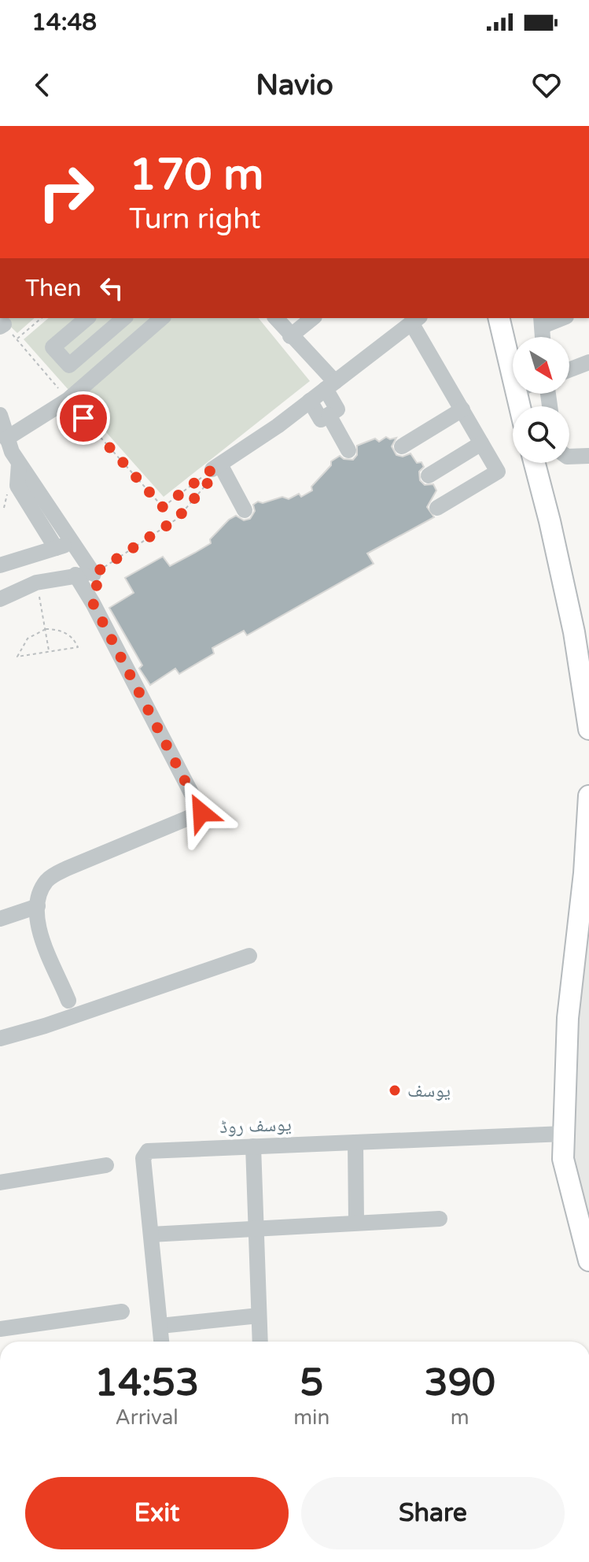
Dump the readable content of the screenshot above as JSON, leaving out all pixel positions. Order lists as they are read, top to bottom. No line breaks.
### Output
{"streets":{"street":["یوسف روڈ"]},"places":["یوسف"],"north":"bottom right","page":{"status":"14:48","header":"Navio","turn":["170 m","Turn right"],"then":"Then","eta":["14:53","Arrival","5","min","390","m"],"buttons":["Exit","Share"]}}
